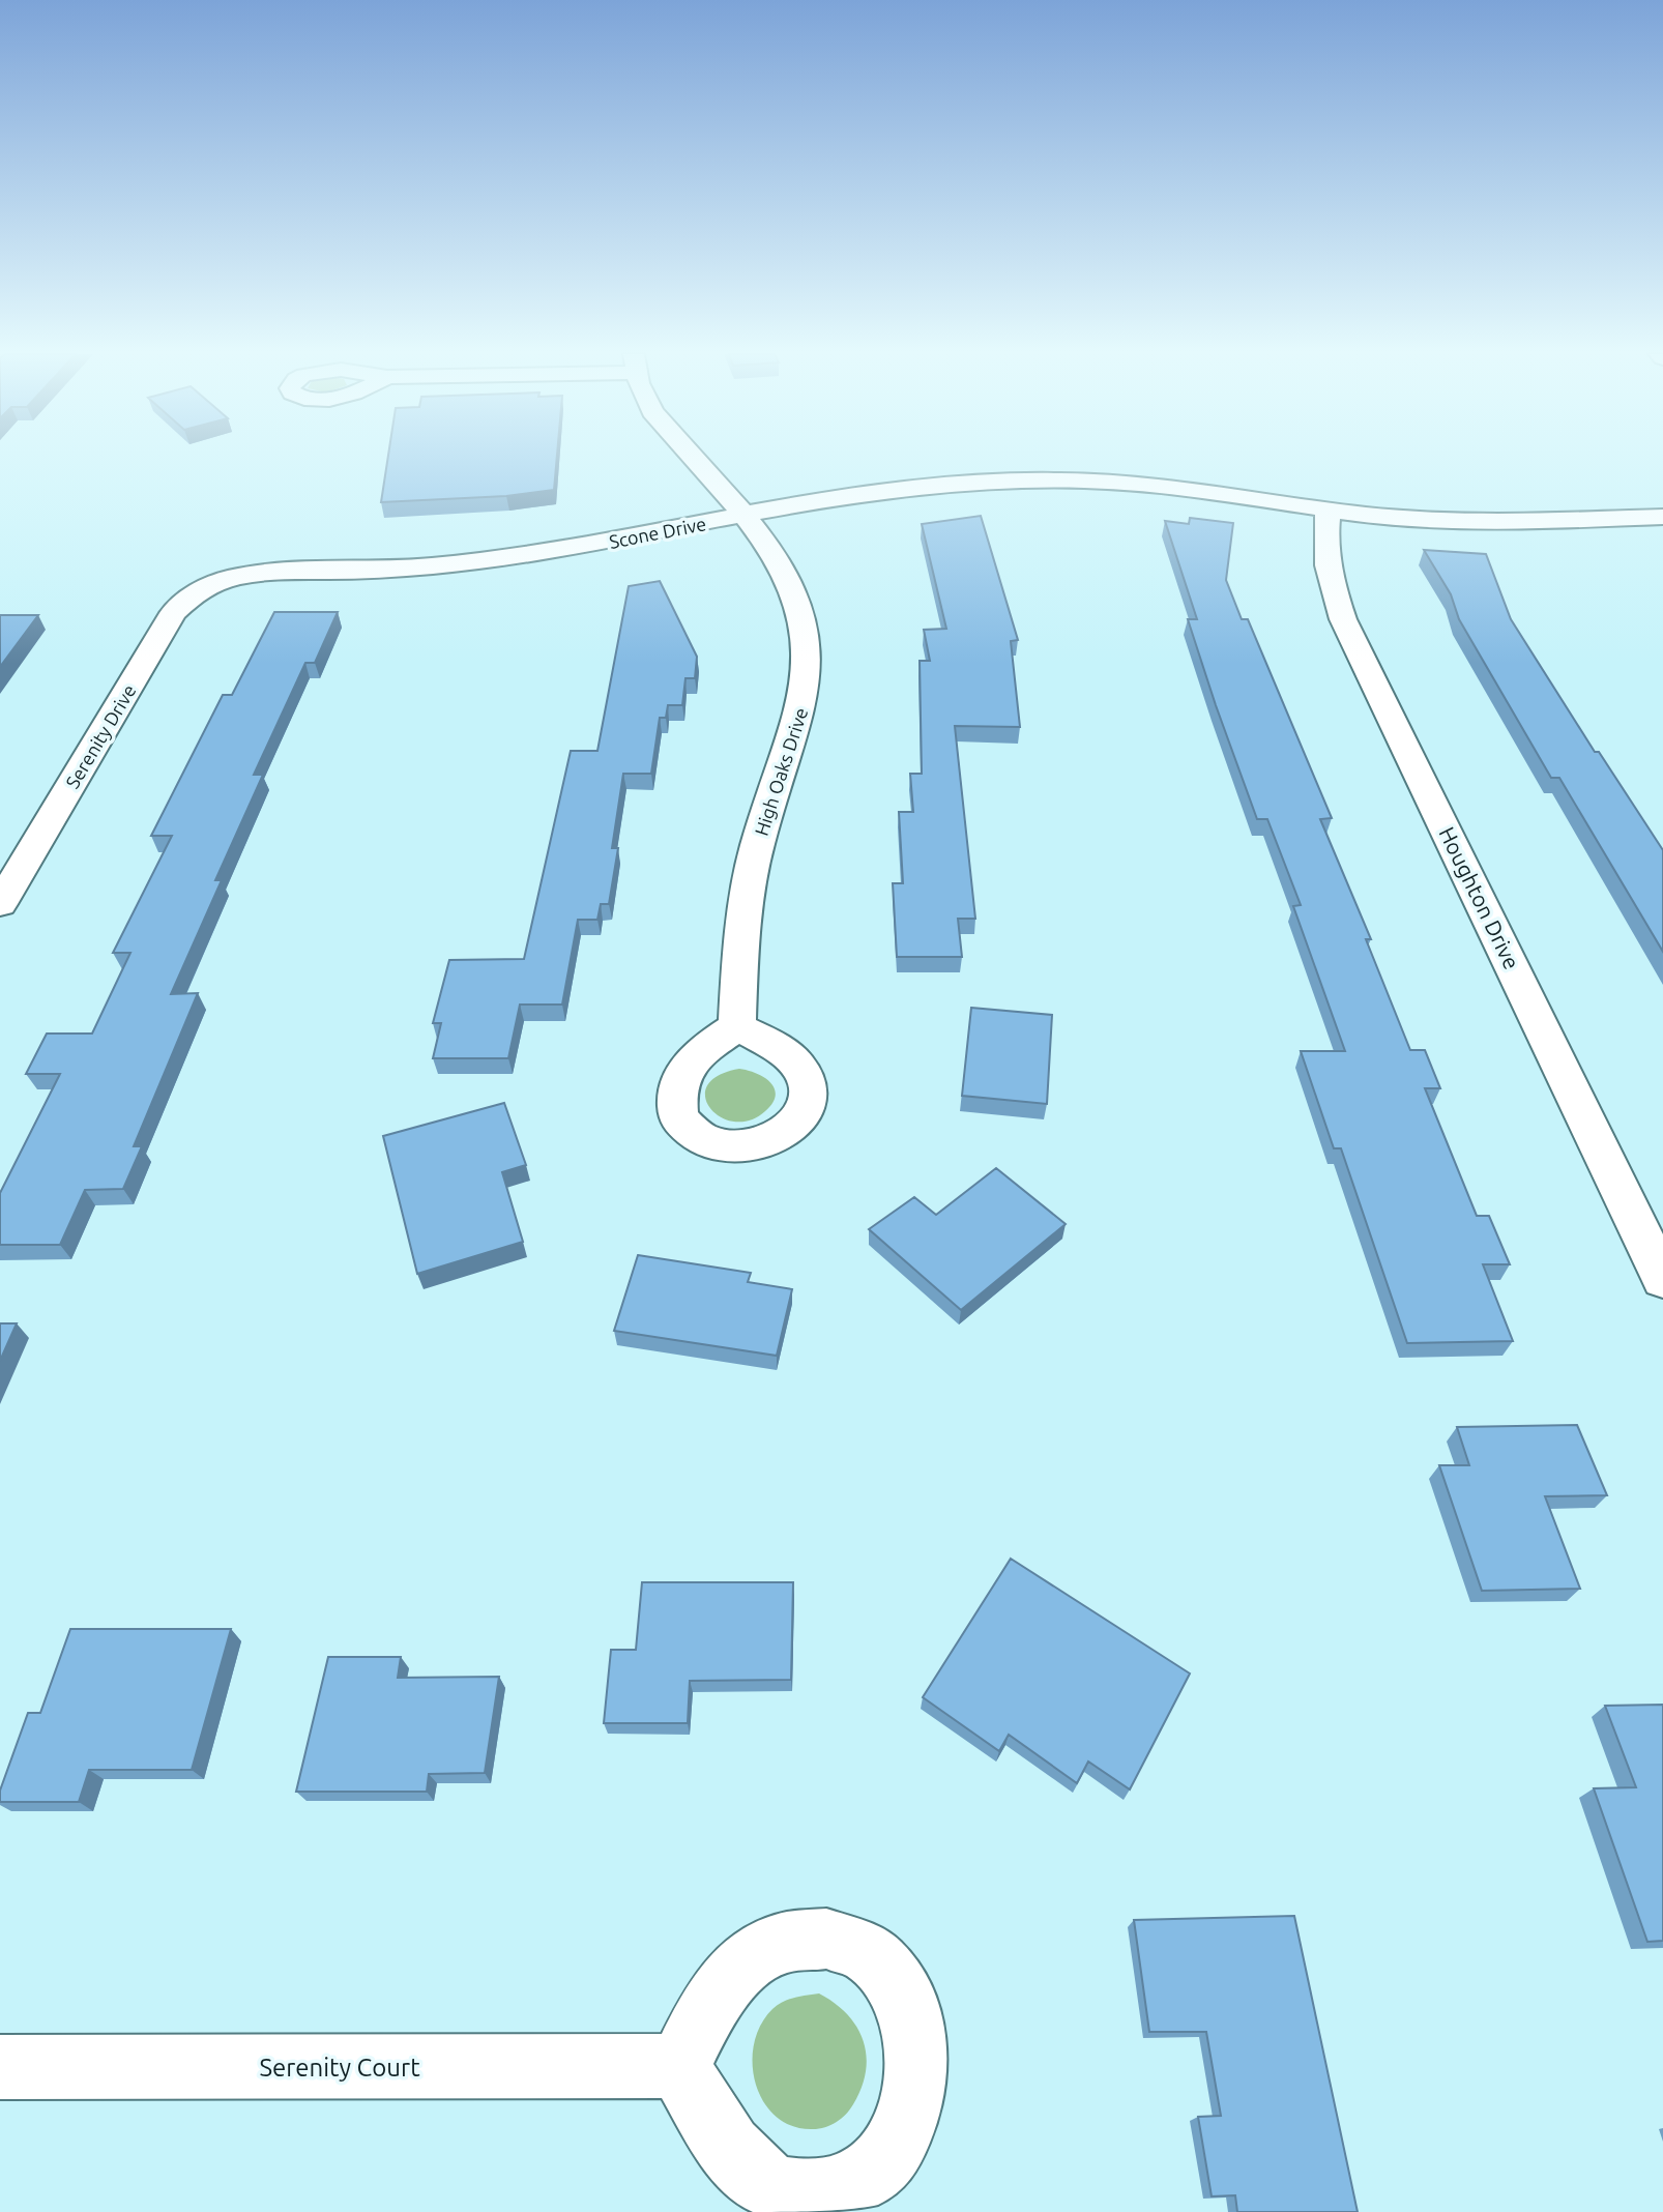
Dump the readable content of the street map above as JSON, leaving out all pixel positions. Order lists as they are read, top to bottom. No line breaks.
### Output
{"streets":{"street":["Scone Drive","Serenity Drive","High Oaks Drive","Houghton Drive","Serenity Court"]},"crossings":[["Scone Drive","Serenity Drive"],["Scone Drive","High Oaks Drive"],["Scone Drive","Houghton Drive"]]}
